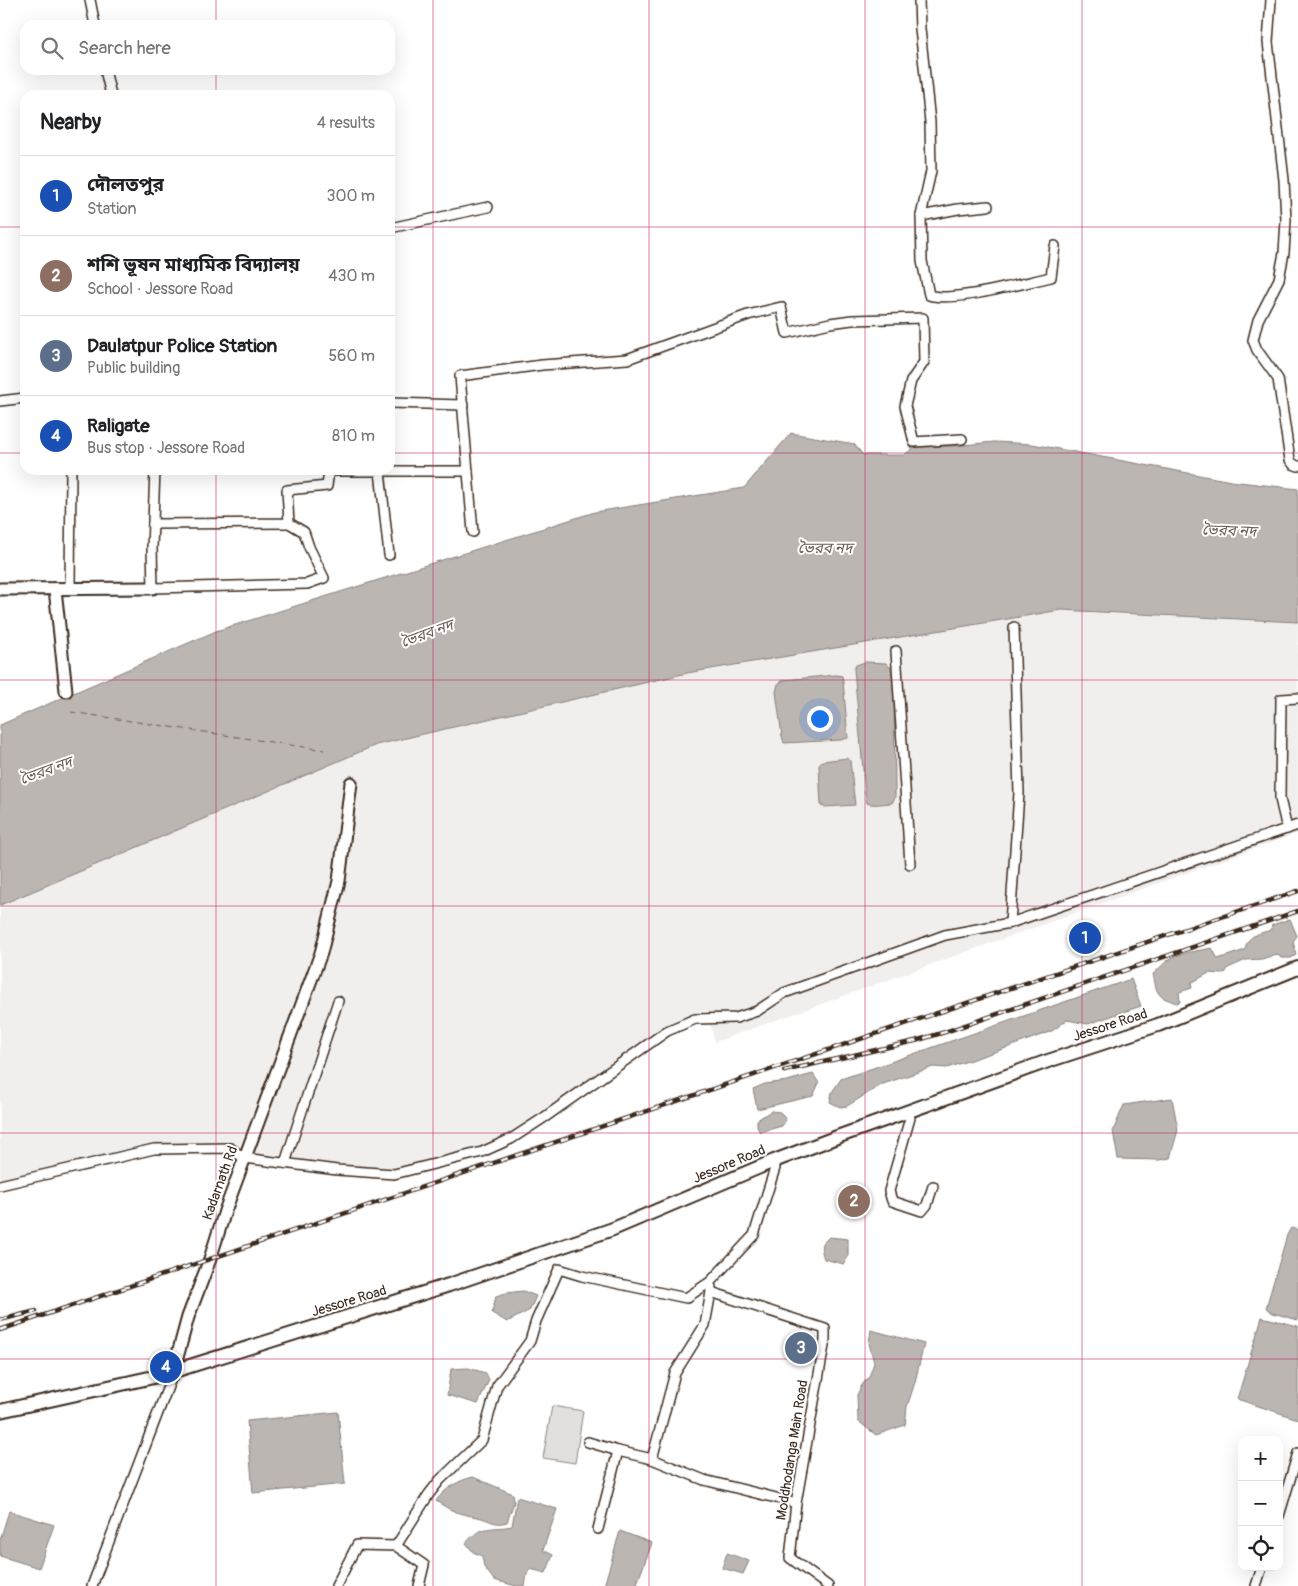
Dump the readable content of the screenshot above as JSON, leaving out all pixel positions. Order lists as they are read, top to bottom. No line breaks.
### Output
{"streets":{"highway":["Jessore Road"],"main road":["Kadarnath Rd"],"street":["Moddhodanga Main Road"]},"crossings":[["Jessore Road","Kadarnath Rd"]],"water":["ভৈরব নদ"],"page":{"search":"Search here","heading":["Nearby","4 results"],"list":[{"mark":"1","name":"দৌলতপুর","note":"Station","value":"300 m"},{"mark":"2","name":"শশি ভূষন মাধ্যমিক বিদ্যালয়","note":"School · Jessore Road","value":"430 m"},{"mark":"3","name":"Daulatpur Police Station","note":"Public building","value":"560 m"},{"mark":"4","name":"Raligate","note":"Bus stop · Jessore Road","value":"810 m"}],"pins":["1","2","3","4"],"map_buttons":["+","−"]}}
